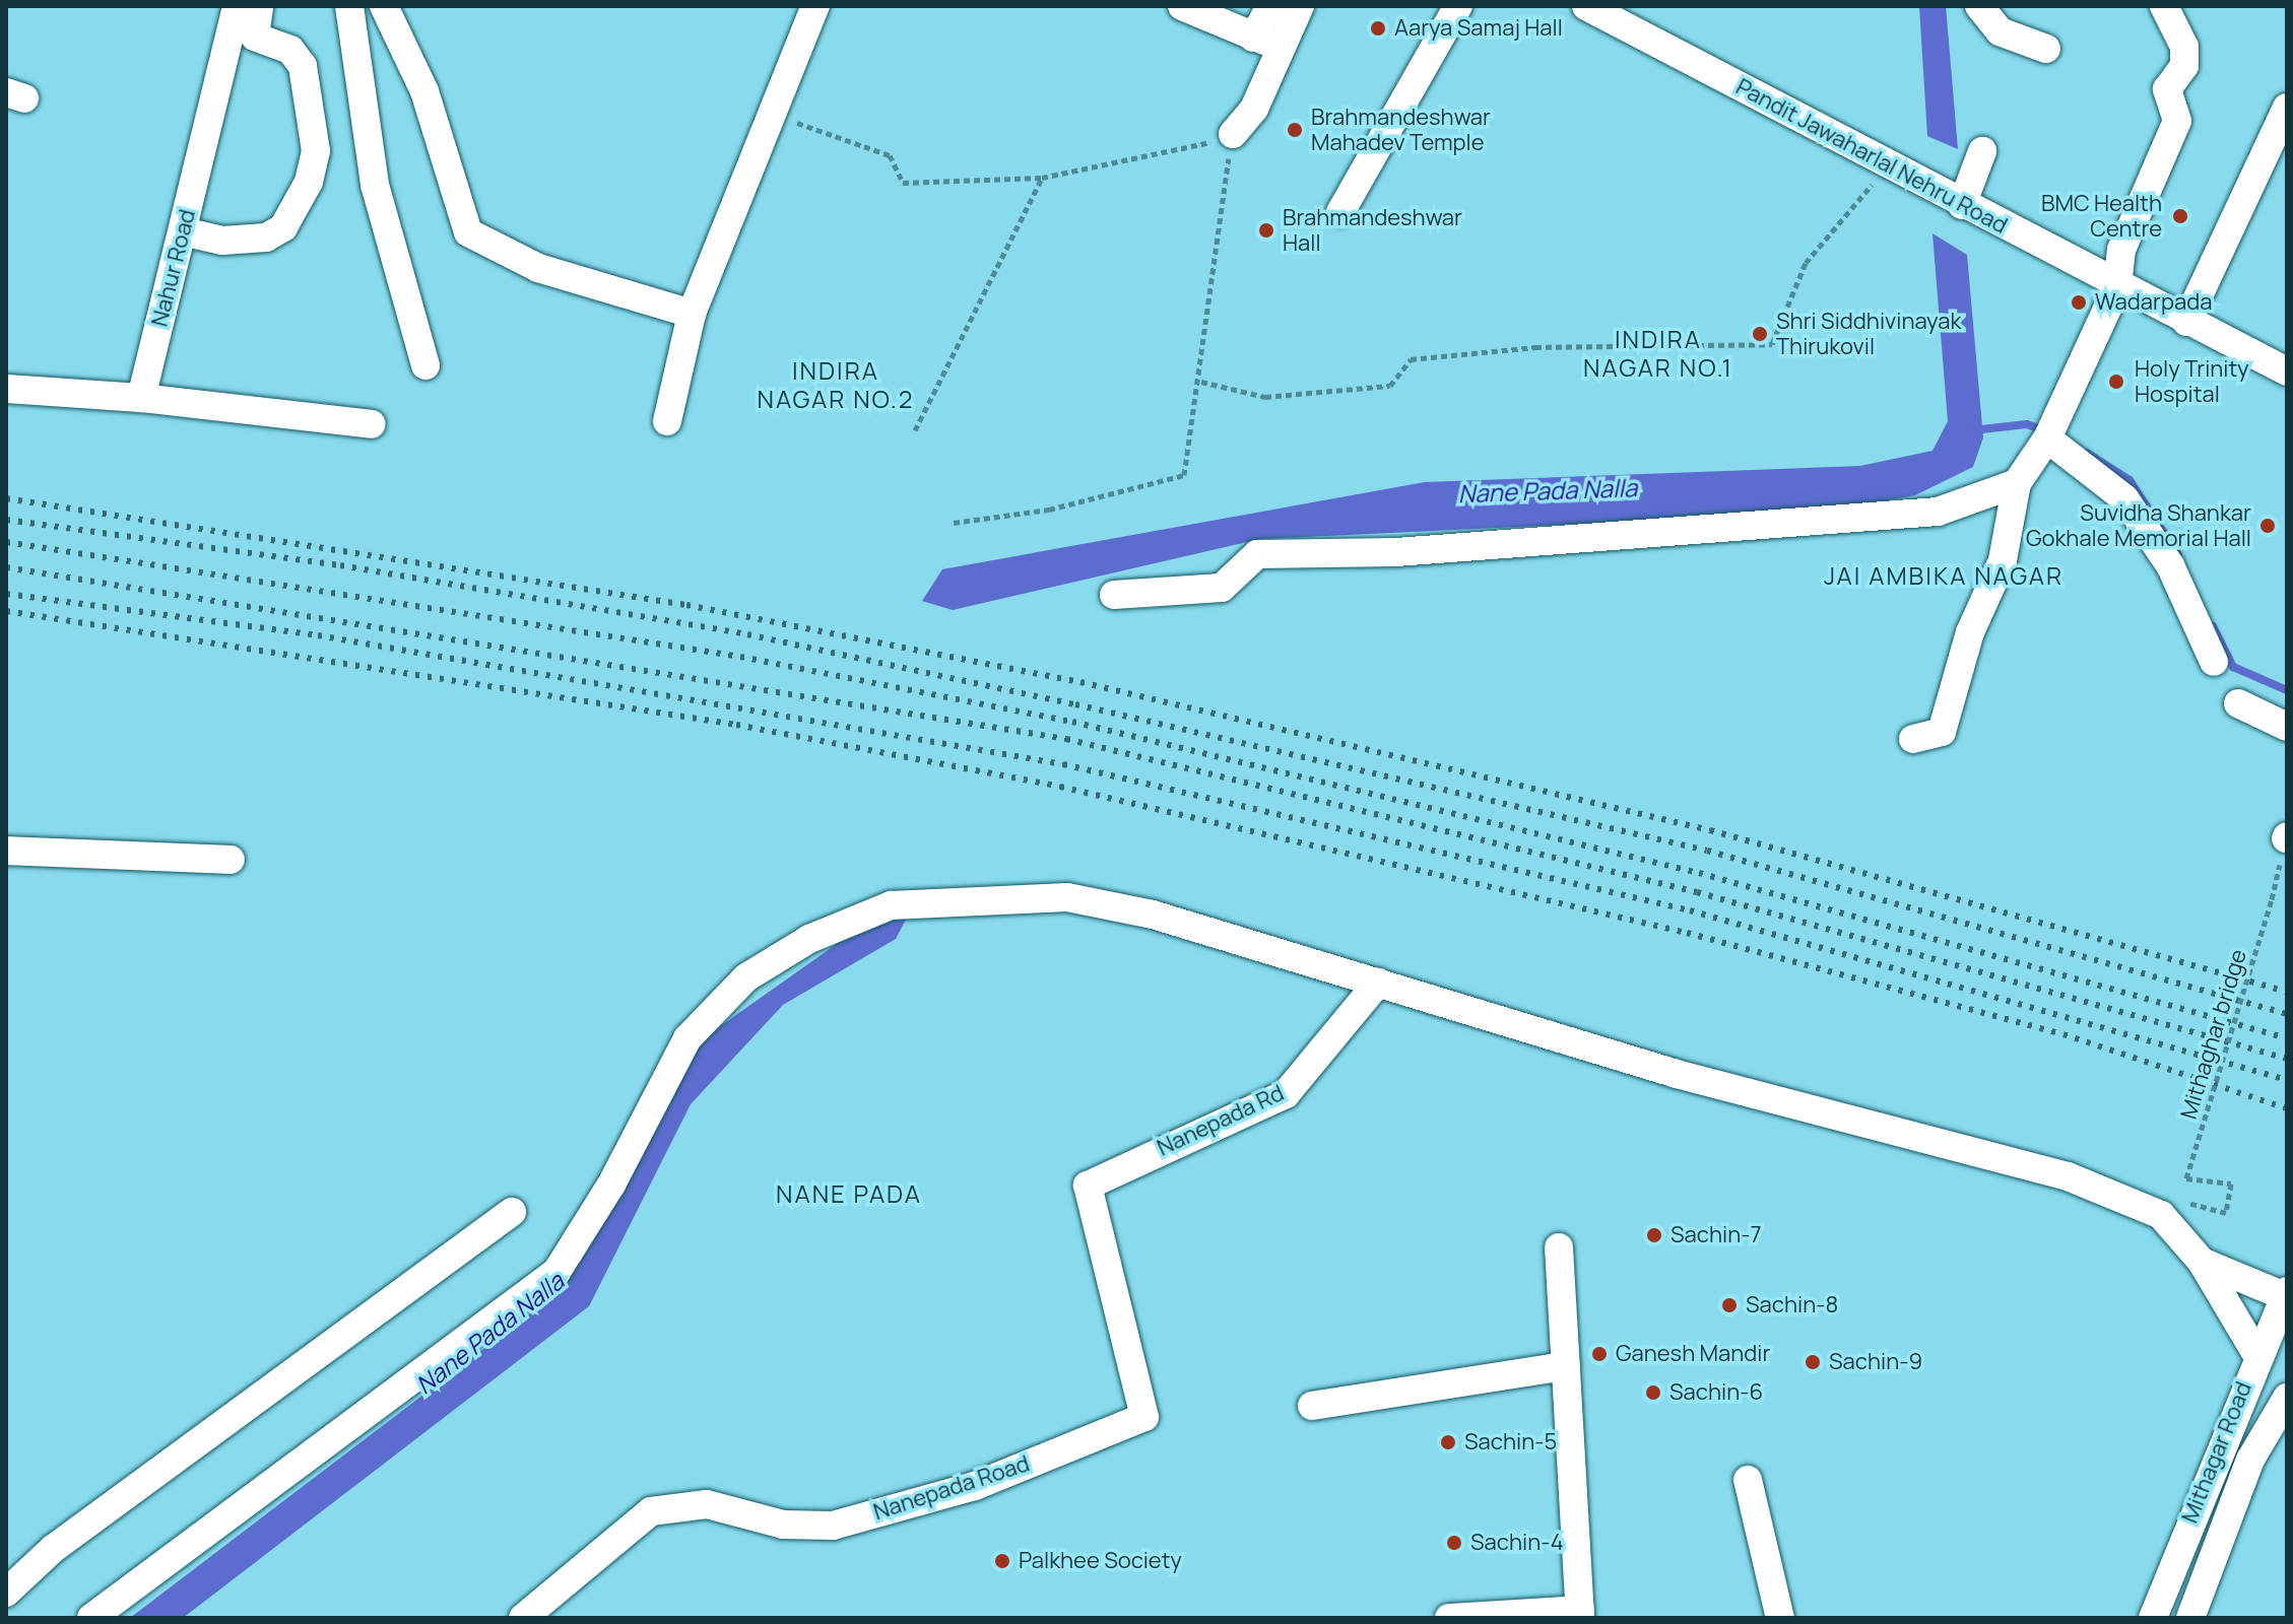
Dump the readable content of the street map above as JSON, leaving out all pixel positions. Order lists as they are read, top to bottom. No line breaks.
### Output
{"streets":{"street":["Pandit Jawaharlal Nehru Road","Nahur Road","Nanepada Rd","Mithagar Road","Nanepada Road"],"path":["Mithaghar bridge"]},"crossings":[["Nanepada Rd","Nanepada Road"]],"districts":["INDIRA NAGAR NO.1","INDIRA NAGAR NO.2","JAI AMBIKA NAGAR","NANE PADA"],"water":["Nane Pada Nalla"],"places":["Aarya Samaj Hall","Brahmandeshwar Mahadev Temple","BMC Health Centre","Brahmandeshwar Hall","Wadarpada","Shri Siddhivinayak Thirukovil","Holy Trinity Hospital","Suvidha Shankar Gokhale Memorial Hall","Sachin-7","Sachin-8","Ganesh Mandir","Sachin-9","Sachin-6","Sachin-5","Sachin-4","Palkhee Society"]}
